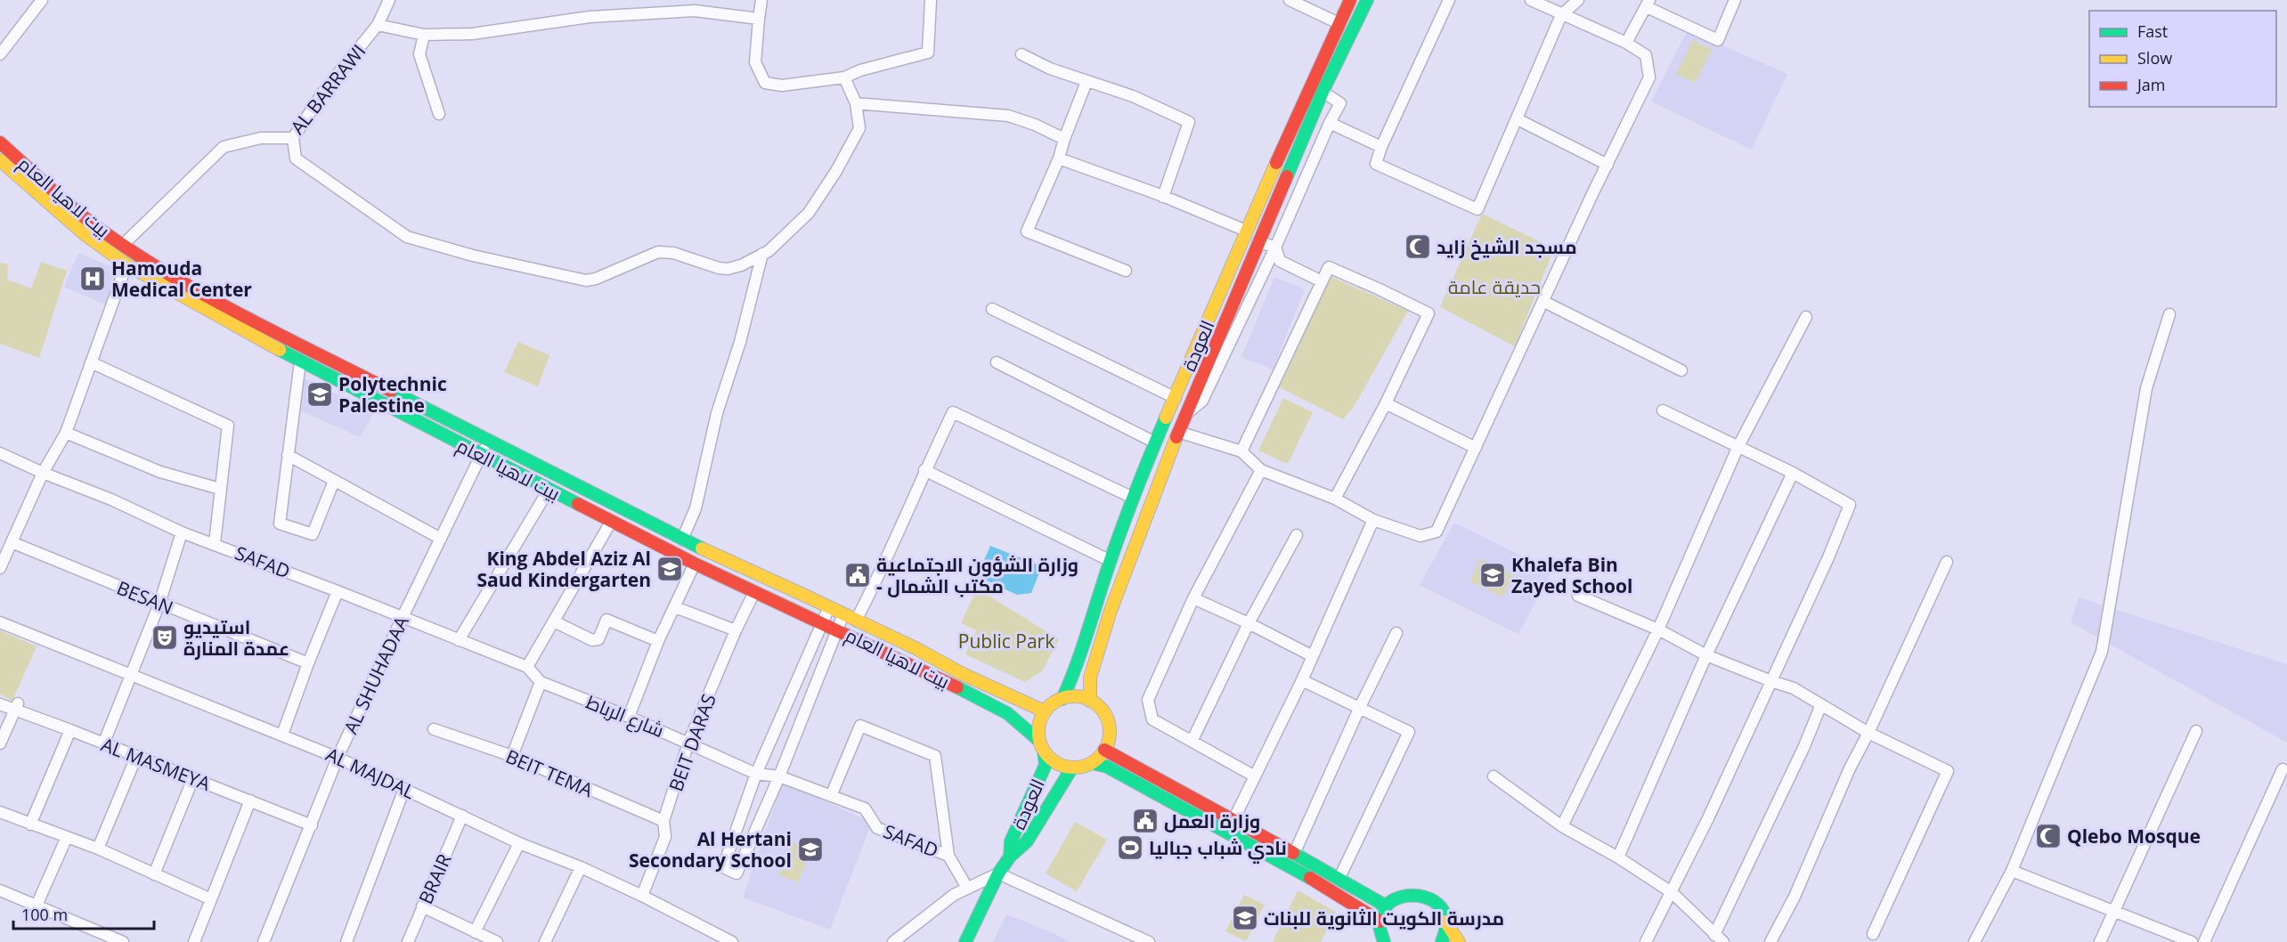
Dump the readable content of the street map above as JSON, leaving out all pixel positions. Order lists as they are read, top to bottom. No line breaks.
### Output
{"streets":{"main road":["بيت لاهيا العام","العودة"],"street":["AL BARRAWI","SAFAD","BESAN","AL SHUHADAA","شارع الرباط","BEIT DARAS","AL MASMEYA","AL MAJDAL","BEIT TEMA","BRAIR"]},"crossings":[["AL BARRAWI","بيت لاهيا العام"],["بيت لاهيا العام","العودة"],["بيت لاهيا العام","AL SHUHADAA"],["بيت لاهيا العام","BEIT DARAS"],["SAFAD","AL SHUHADAA"],["SAFAD","شارع الرباط"],["AL SHUHADAA","AL MASMEYA"],["AL SHUHADAA","AL MAJDAL"],["شارع الرباط","BEIT DARAS"],["BEIT DARAS","AL MAJDAL"],["BEIT DARAS","BEIT TEMA"],["AL MAJDAL","BRAIR"]],"parks":["حديقة عامة","Public Park"],"places":{"mosque":["مسجد الشيخ زايد","Qlebo Mosque"],"hospital":["Hamouda Medical Center"],"school or university":["Polytechnic Palestine","King Abdel Aziz Al Saud Kindergarten","Khalefa Bin Zayed School","Al Hertani Secondary School","مدرسة الكويت الثانوية للبنات"],"public building":["وزارة الشؤون الاجتماعية - مكتب الشمال","وزارة العمل"],"theatre":["استيديو عمدة المنارة"],"sports":["نادي شباب جباليا"]},"legend":["Fast","Slow","Jam"],"scale_bar":"100 m"}
